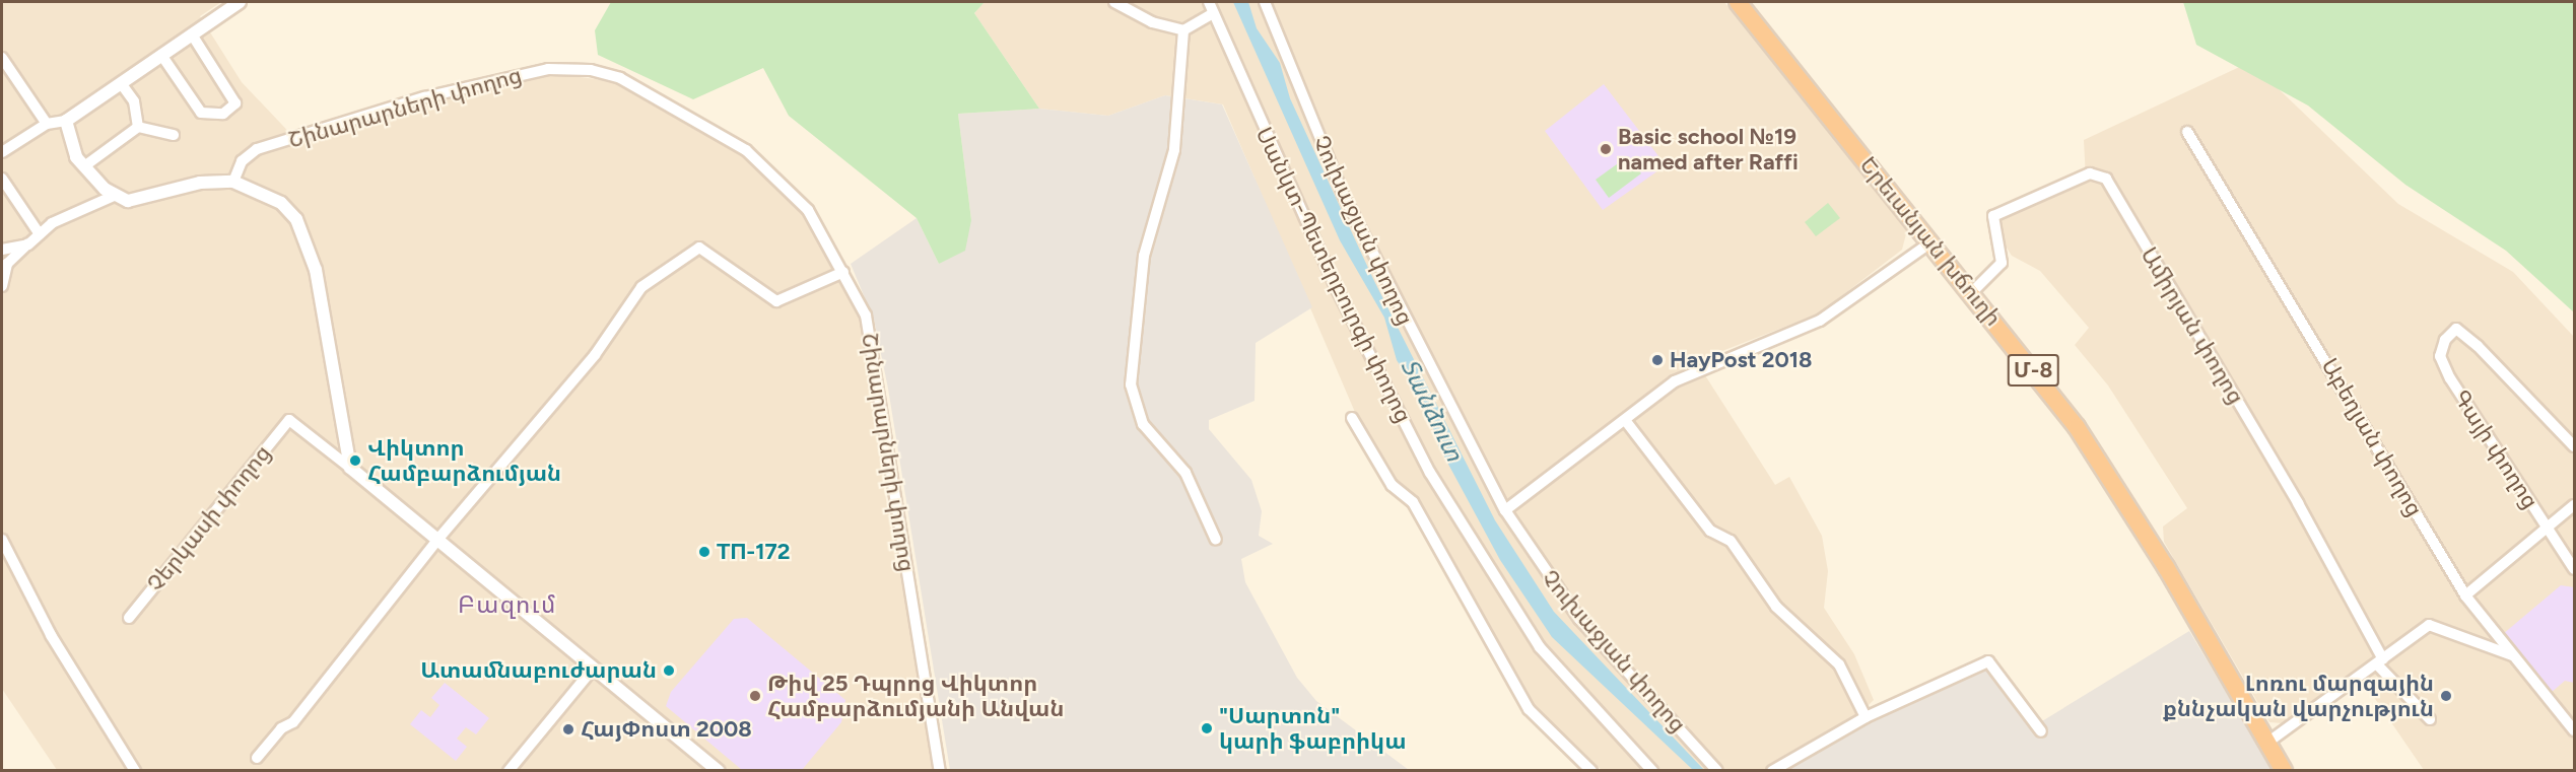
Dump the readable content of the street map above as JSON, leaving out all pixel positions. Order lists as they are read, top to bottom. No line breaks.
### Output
{"streets":{"highway":["Երեւանյան խճուղի","Մ-8"],"street":["Շինարարների փողոց","Չուխաջյան փողոց","Սանկտ-Պետերբուրգի փողոց","Ամիրյան փողոց","Աբեղյան փողոց","Գայի փողոց","Չերկասի փողոց"]},"crossings":[["Երեւանյան խճուղի","Ամիրյան փողոց"]],"districts":["Բազում"],"water":["Տանձուտ"],"places":["Basic school №19 named after Raffi","HayPost 2018","Վիկտոր Համբարձումյան","ТП-172","Ատամնաբուժարան","Թիվ 25 Դպրոց Վիկտոր Համբարձումյանի Անվան","Լոռու մարզային քննչական վարչություն","\"Սարտոն\" կարի ֆաբրիկա","ՀայՓոստ 2008"]}
